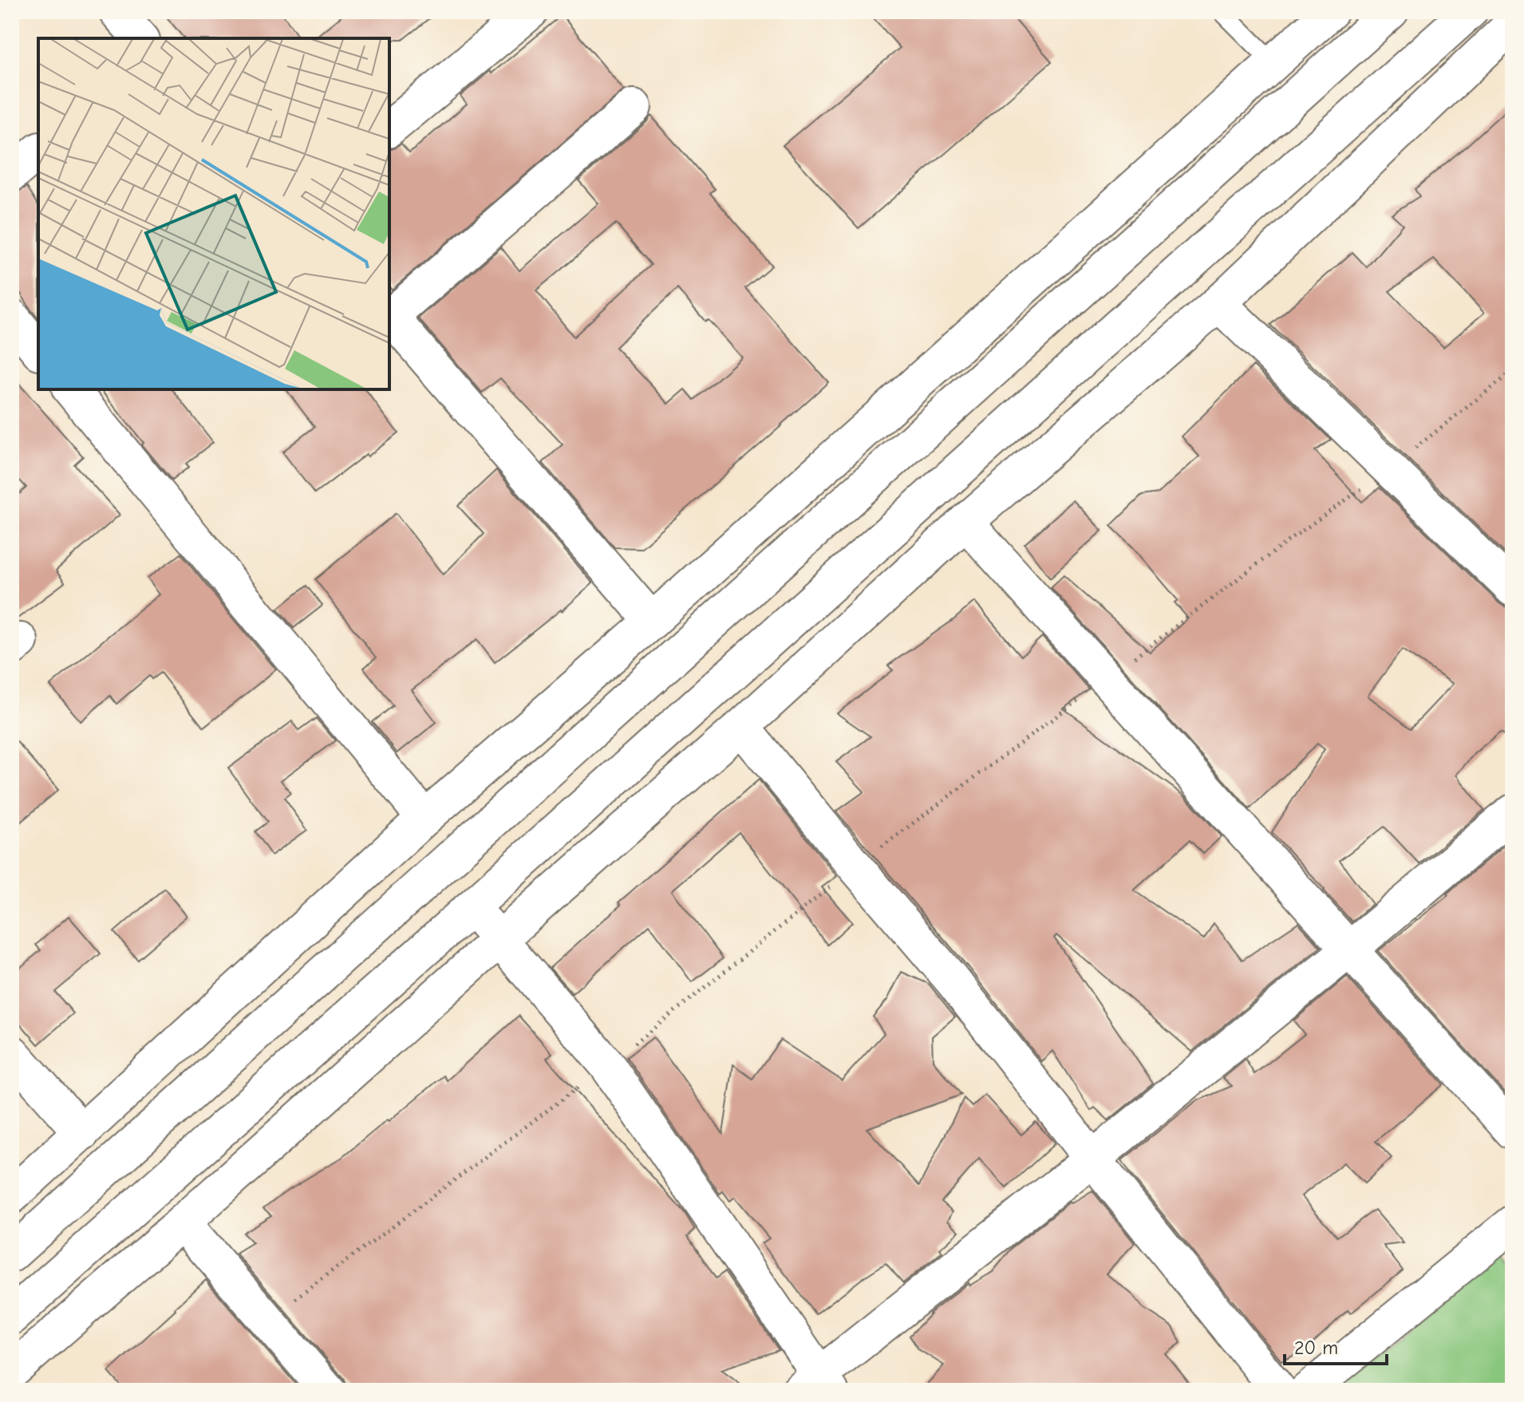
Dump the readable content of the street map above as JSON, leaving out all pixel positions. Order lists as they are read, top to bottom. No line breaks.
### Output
{"scale_bar":"20 m"}
